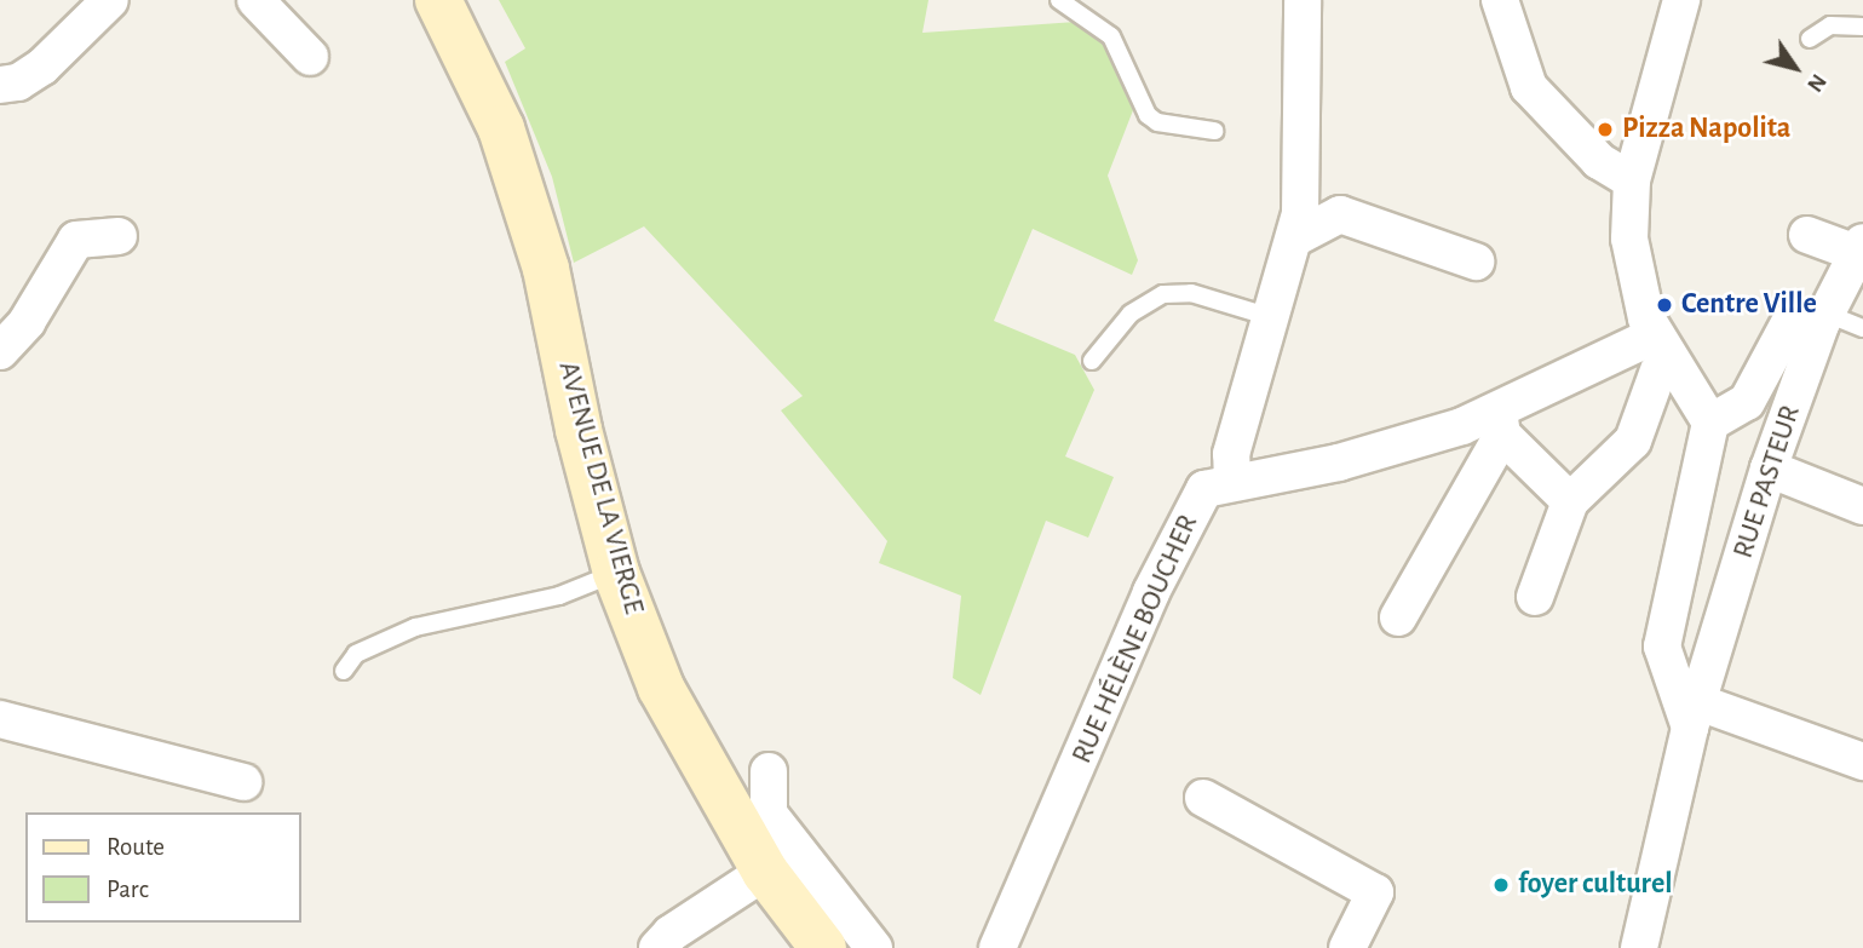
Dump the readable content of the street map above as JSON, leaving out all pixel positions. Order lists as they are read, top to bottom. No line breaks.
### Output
{"streets":{"street":["RUE PASTEUR","AVENUE DE LA VIERGE","RUE HÉLÈNE BOUCHER"]},"places":["Pizza Napolita","Centre Ville","foyer culturel"],"legend":["Route","Parc"],"north":"bottom right"}
